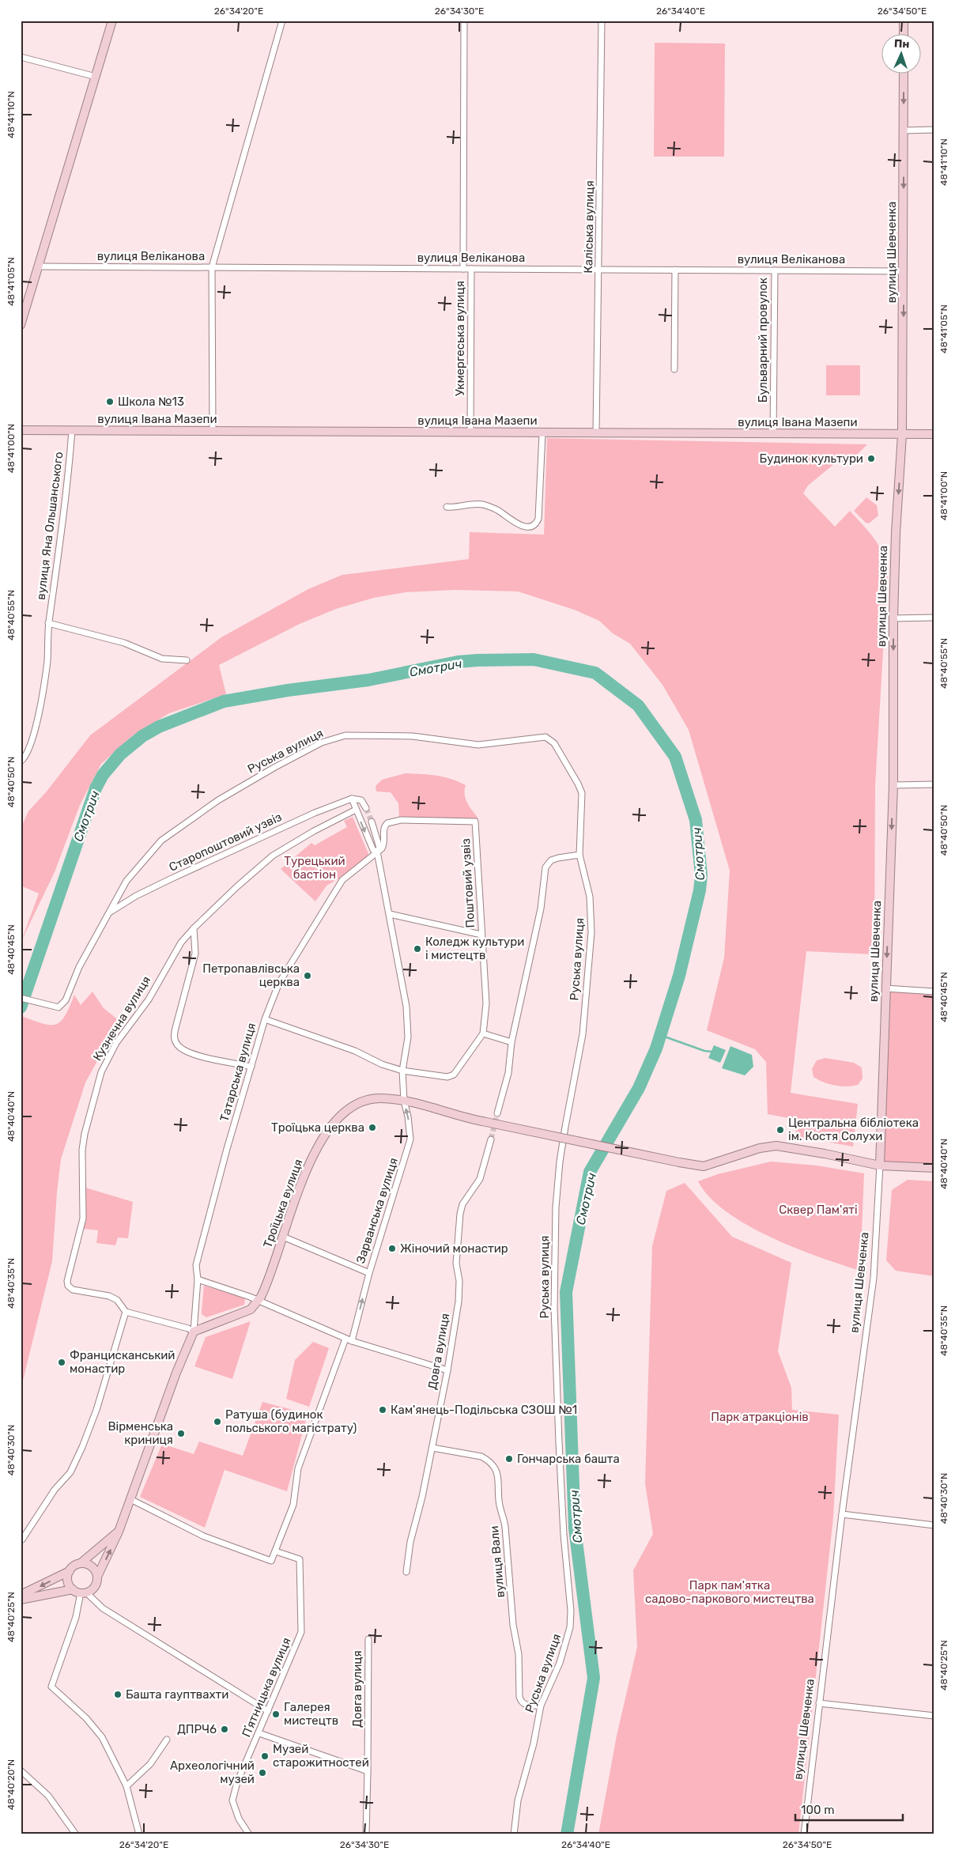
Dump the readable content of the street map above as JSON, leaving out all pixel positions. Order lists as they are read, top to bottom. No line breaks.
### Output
{"streets":{"street":["Каліська вулиця","вулиця Шевченка","вулиця Веліканова","Укмергеська вулиця","Бульварний провулок","вулиця Івана Мазепи","вулиця Яна Ольшанського","Руська вулиця","Старопоштовий узвіз","Поштовий узвіз","Кузнечна вулиця","Татарська вулиця","Троїцька вулиця","Зарванська вулиця","Довга вулиця","вулиця Вали","Пʼятницька вулиця"]},"crossings":[["Каліська вулиця","вулиця Веліканова"],["Каліська вулиця","вулиця Івана Мазепи"],["вулиця Шевченка","вулиця Веліканова"],["вулиця Шевченка","вулиця Івана Мазепи"],["вулиця Шевченка","Троїцька вулиця"],["вулиця Веліканова","Укмергеська вулиця"],["вулиця Веліканова","Бульварний провулок"],["Укмергеська вулиця","вулиця Івана Мазепи"],["Бульварний провулок","вулиця Івана Мазепи"],["вулиця Івана Мазепи","вулиця Яна Ольшанського"],["Руська вулиця","Старопоштовий узвіз"],["Руська вулиця","вулиця Вали"],["Поштовий узвіз","Татарська вулиця"],["Поштовий узвіз","Зарванська вулиця"],["Татарська вулиця","Зарванська вулиця"],["Троїцька вулиця","Зарванська вулиця"],["Довга вулиця","вулиця Вали"]],"one_way":["вулиця Шевченка","Зарванська вулиця"],"water":["Смотрич"],"parks":["Турецький бастіон","Сквер Пам'яті","Парк атракціонів","Парк пам'ятка садово-паркового мистецтва"],"places":["Школа №13","Будинок культури","Коледж культури і мистецтв","Петропавлівська церква","Троїцька церква","Центральна бібліотека ім. Костя Солухи","Жіночий монастир","Францисканський монастир","Кам'янець-Подільська СЗОШ №1","Ратуша (будинок польського магістрату)","Вірменська криниця","Гончарська башта","Башта гауптвахти","Галерея мистецтв","ДПРЧ6","Музей старожитностей","Археологічний музей"],"scale_bar":"100 m","north":"top","coordinates":["26°34'20\"E","26°34'30\"E","26°34'40\"E","26°34'50\"E","48°41'10\"N","48°41'05\"N","48°41'00\"N","48°40'55\"N","48°40'50\"N","48°40'45\"N","48°40'40\"N","48°40'35\"N","48°40'30\"N","48°40'25\"N","48°40'20\"N"]}
